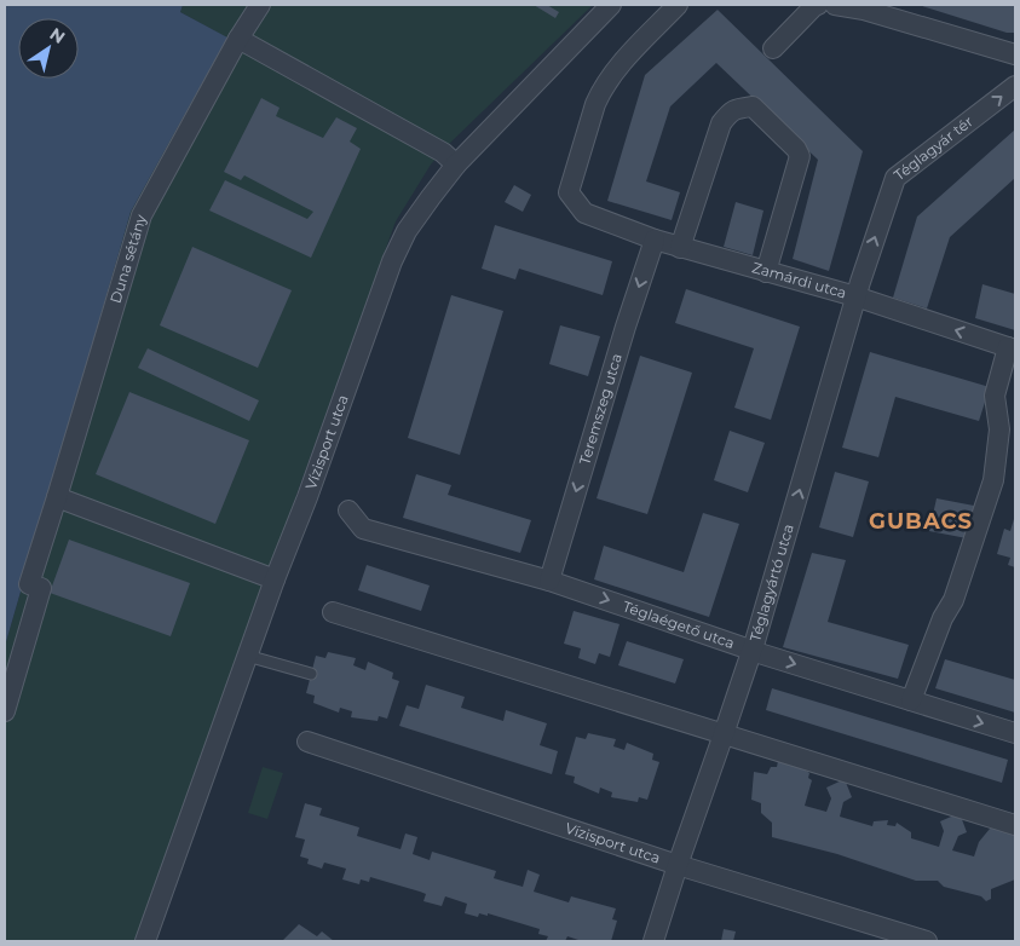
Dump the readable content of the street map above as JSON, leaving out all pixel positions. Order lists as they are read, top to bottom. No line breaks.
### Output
{"streets":{"street":["Téglagyár tér","Duna sétány","Zamárdi utca","Teremszeg utca","Vízisport utca","Téglagyártó utca","Téglaégető utca"]},"crossings":[["Téglagyár tér","Zamárdi utca"],["Téglagyár tér","Téglagyártó utca"],["Zamárdi utca","Teremszeg utca"],["Zamárdi utca","Téglagyártó utca"],["Teremszeg utca","Téglaégető utca"],["Vízisport utca","Téglagyártó utca"],["Téglagyártó utca","Téglaégető utca"]],"one_way":["Téglagyár tér","Teremszeg utca"],"districts":["GUBACS"],"north":"top right"}
